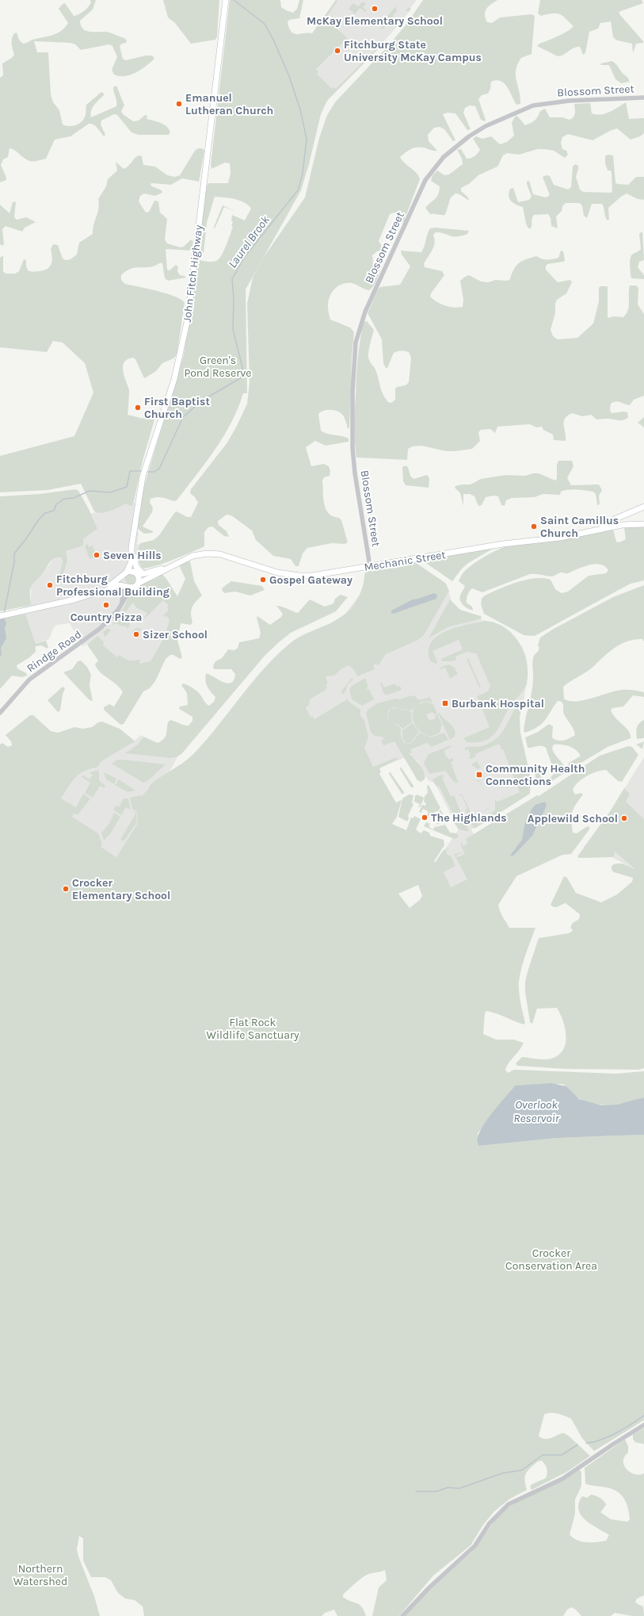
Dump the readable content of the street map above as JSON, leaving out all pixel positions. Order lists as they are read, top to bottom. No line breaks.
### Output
{"streets":{"main road":["John Fitch Highway","Mechanic Street"],"street":["Blossom Street","Rindge Road"]},"crossings":[["Blossom Street","Mechanic Street"],["John Fitch Highway","Mechanic Street"],["John Fitch Highway","Rindge Road"],["Mechanic Street","Rindge Road"]],"water":["Laurel Brook","Overlook Reservoir"],"parks":["Green's Pond Reserve","Flat Rock Wildlife Sanctuary","Crocker Conservation Area","Northern Watershed"],"places":{"other":["McKay Elementary School","Fitchburg State University McKay Campus","Emanuel Lutheran Church","First Baptist Church","Saint Camillus Church","Seven Hills","Gospel Gateway","Fitchburg Professional Building","Country Pizza","Sizer School","The Highlands","Applewild School","Crocker Elementary School"],"transit":["Burbank Hospital","Community Health Connections"]}}
